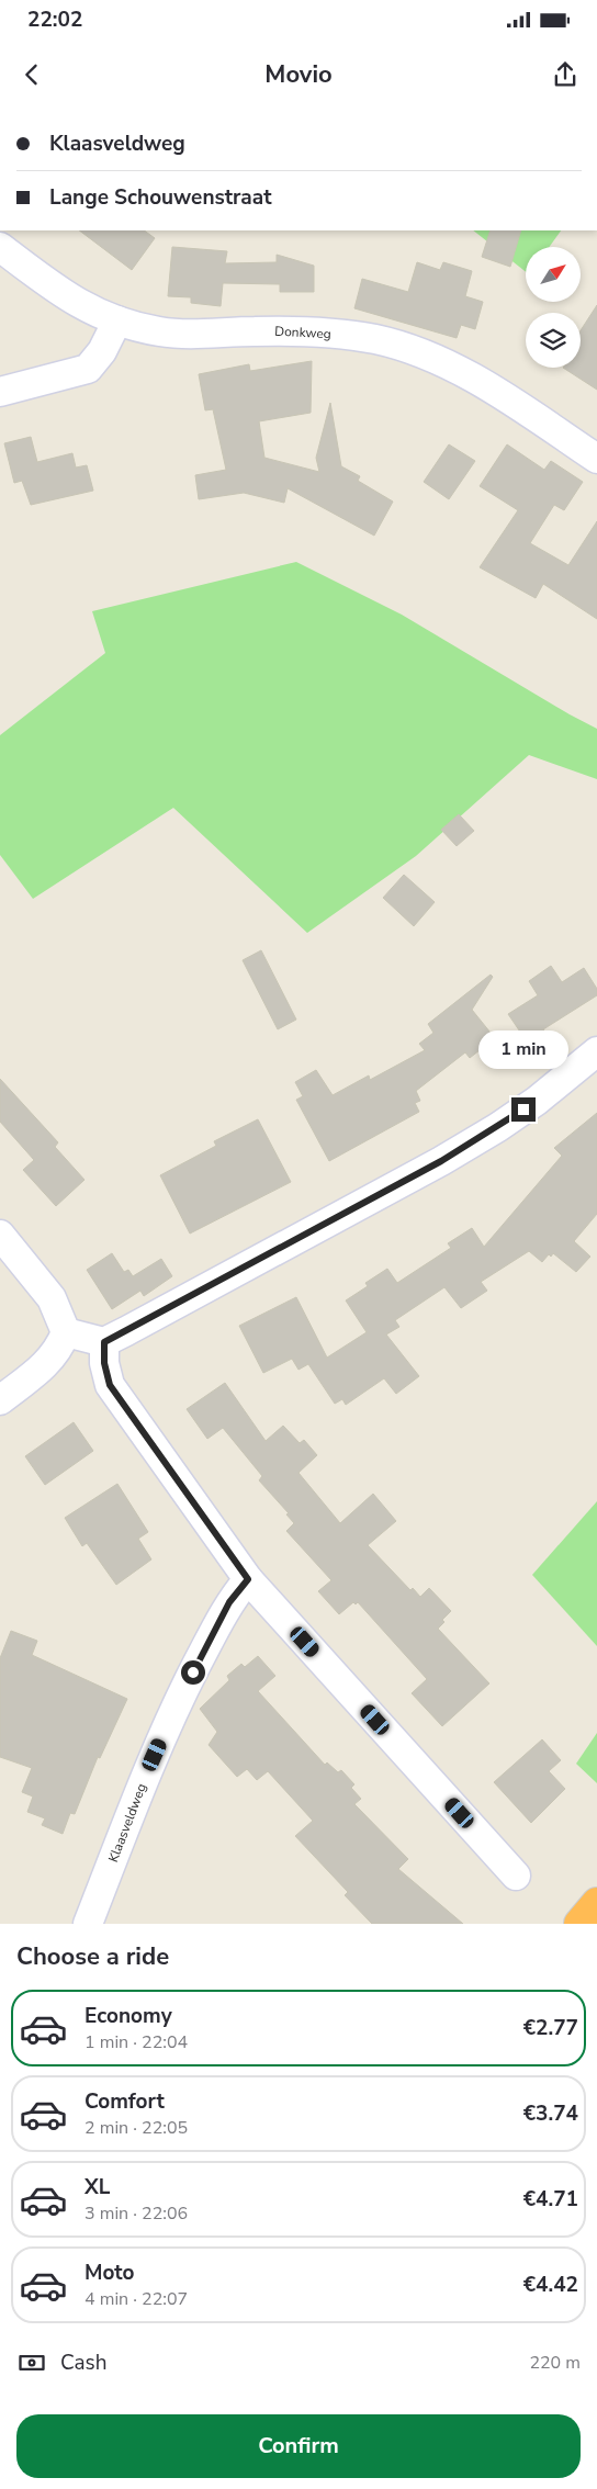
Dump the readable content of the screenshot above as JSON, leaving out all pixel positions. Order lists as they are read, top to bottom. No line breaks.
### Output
{"streets":{"street":["Donkweg","Klaasveldweg"]},"north":"top right","page":{"status":"22:02","header":"Movio","banner":["Klaasveldweg","Lange Schouwenstraat"],"bubble":"1 min","heading":"Choose a ride","list":[{"name":"Economy","note":"1 min · 22:04","value":"€2.77"},{"name":"Comfort","note":"2 min · 22:05","value":"€3.74"},{"name":"XL","note":"3 min · 22:06","value":"€4.71"},{"name":"Moto","note":"4 min · 22:07","value":"€4.42"}],"pay":["Cash","220 m"],"buttons":"Confirm"}}
